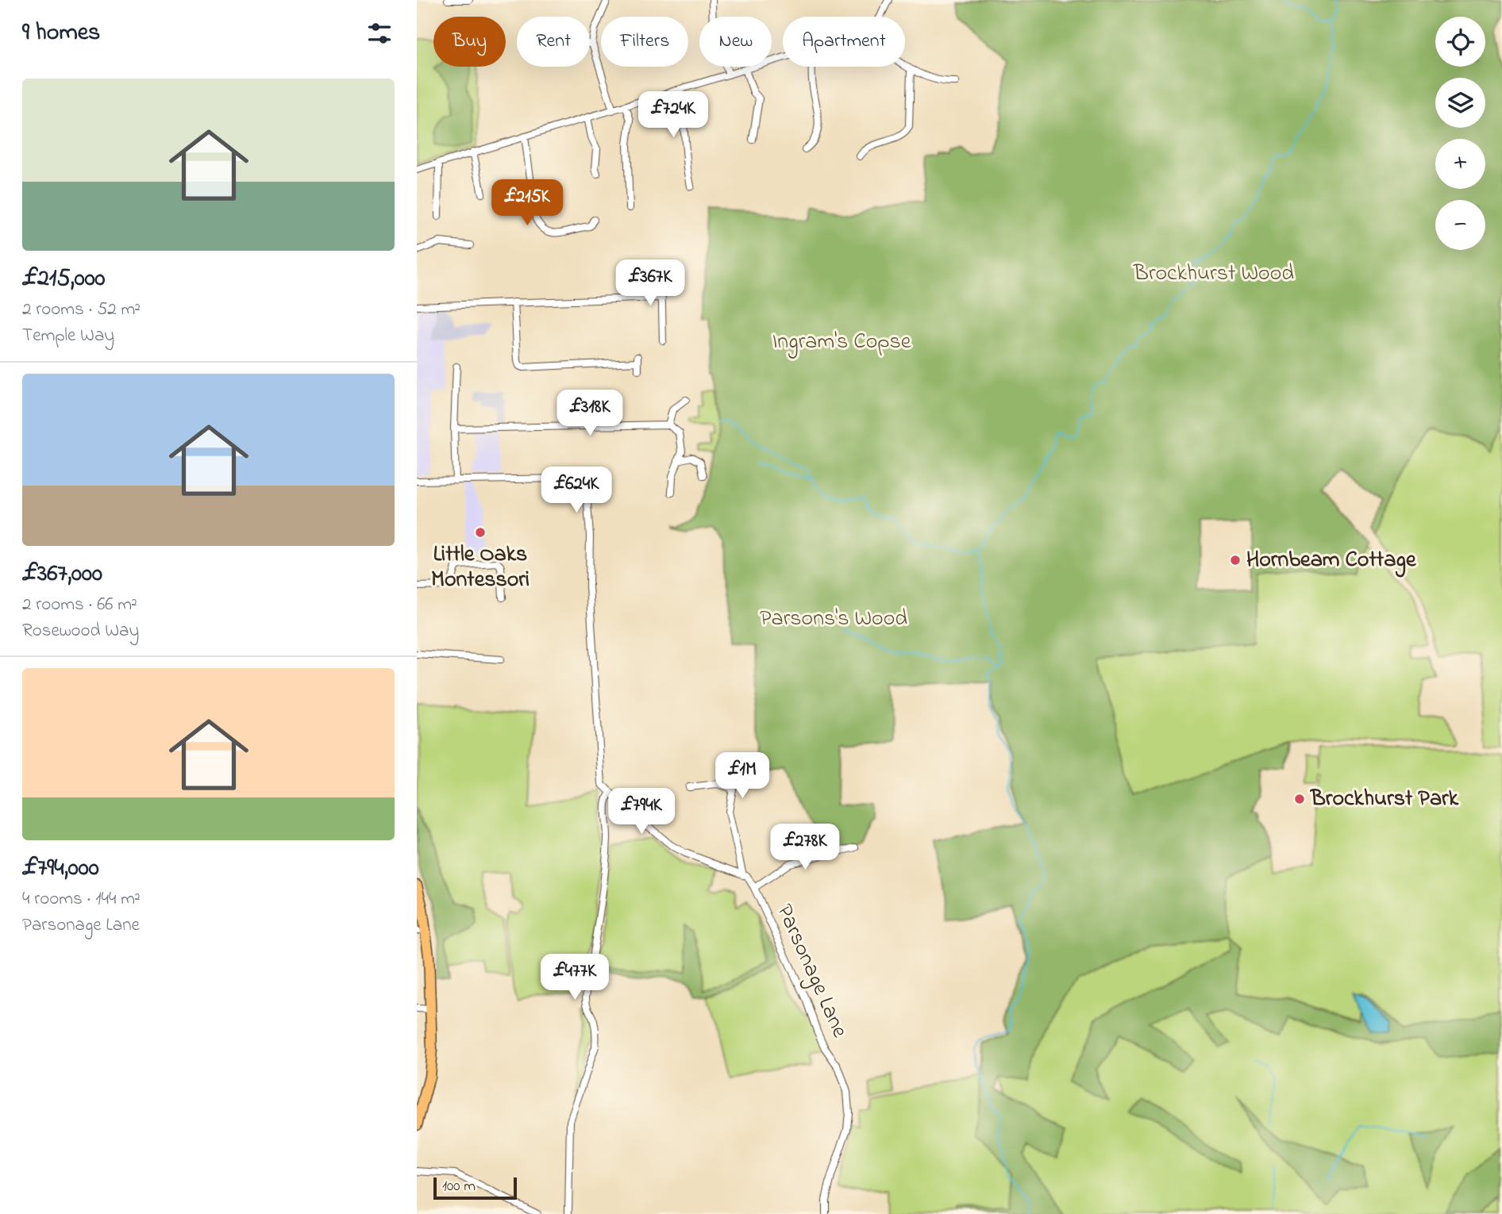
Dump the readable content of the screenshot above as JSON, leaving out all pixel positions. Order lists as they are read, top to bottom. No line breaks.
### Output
{"streets":{"street":["Parsonage Lane"]},"parks":["Brockhurst Wood","Ingram's Copse","Parsons's Wood"],"places":["Little Oaks Montessori","Hornbeam Cottage","Brockhurst Park"],"scale_bar":"100 m","page":{"heading":"9 homes","map_buttons":["+","−"],"chip":["Buy","Rent","Filters","New","Apartment"],"list":[{"name":"£215,000","note":"2 rooms · 52 m² · Temple Way"},{"name":"£367,000","note":"2 rooms · 66 m² · Rosewood Way"},{"name":"£794,000","note":"4 rooms · 144 m² · Parsonage Lane"}],"price":["£724K","£215K","£367K","£318K","£624K","£1M","£794K","£278K","£477K"],"scale":"100 m"}}
